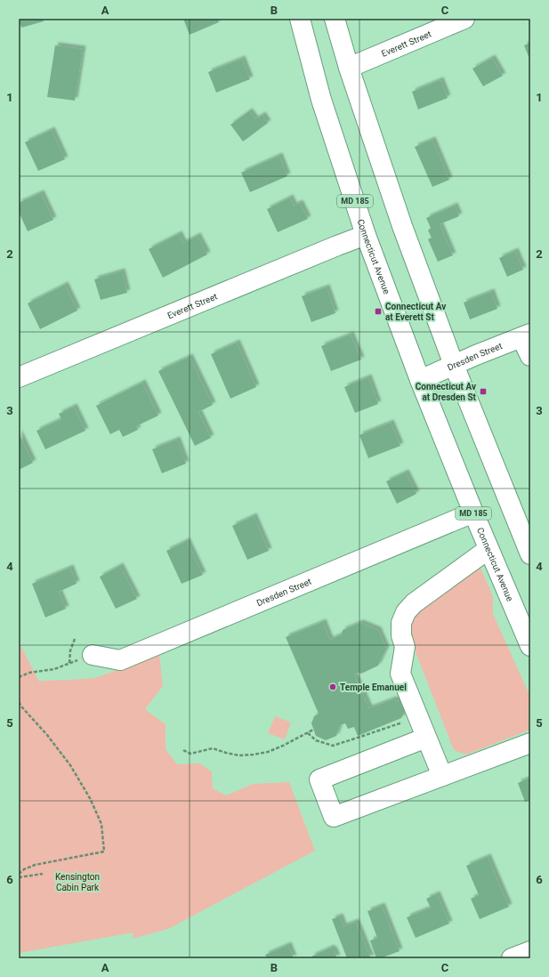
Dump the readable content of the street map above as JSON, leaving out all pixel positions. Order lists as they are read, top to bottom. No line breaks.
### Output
{"streets":{"main road":["Everett Street","MD 185","Connecticut Avenue","Dresden Street"]},"crossings":[["Everett Street","Connecticut Avenue"],["Connecticut Avenue","Dresden Street"]],"parks":["Kensington Cabin Park"],"places":{"transit":["Connecticut Av at Everett St","Connecticut Av at Dresden St"],"other":["Temple Emanuel"]},"grid":{"columns":["A","B","C"],"rows":["1","2","3","4","5","6"]}}
